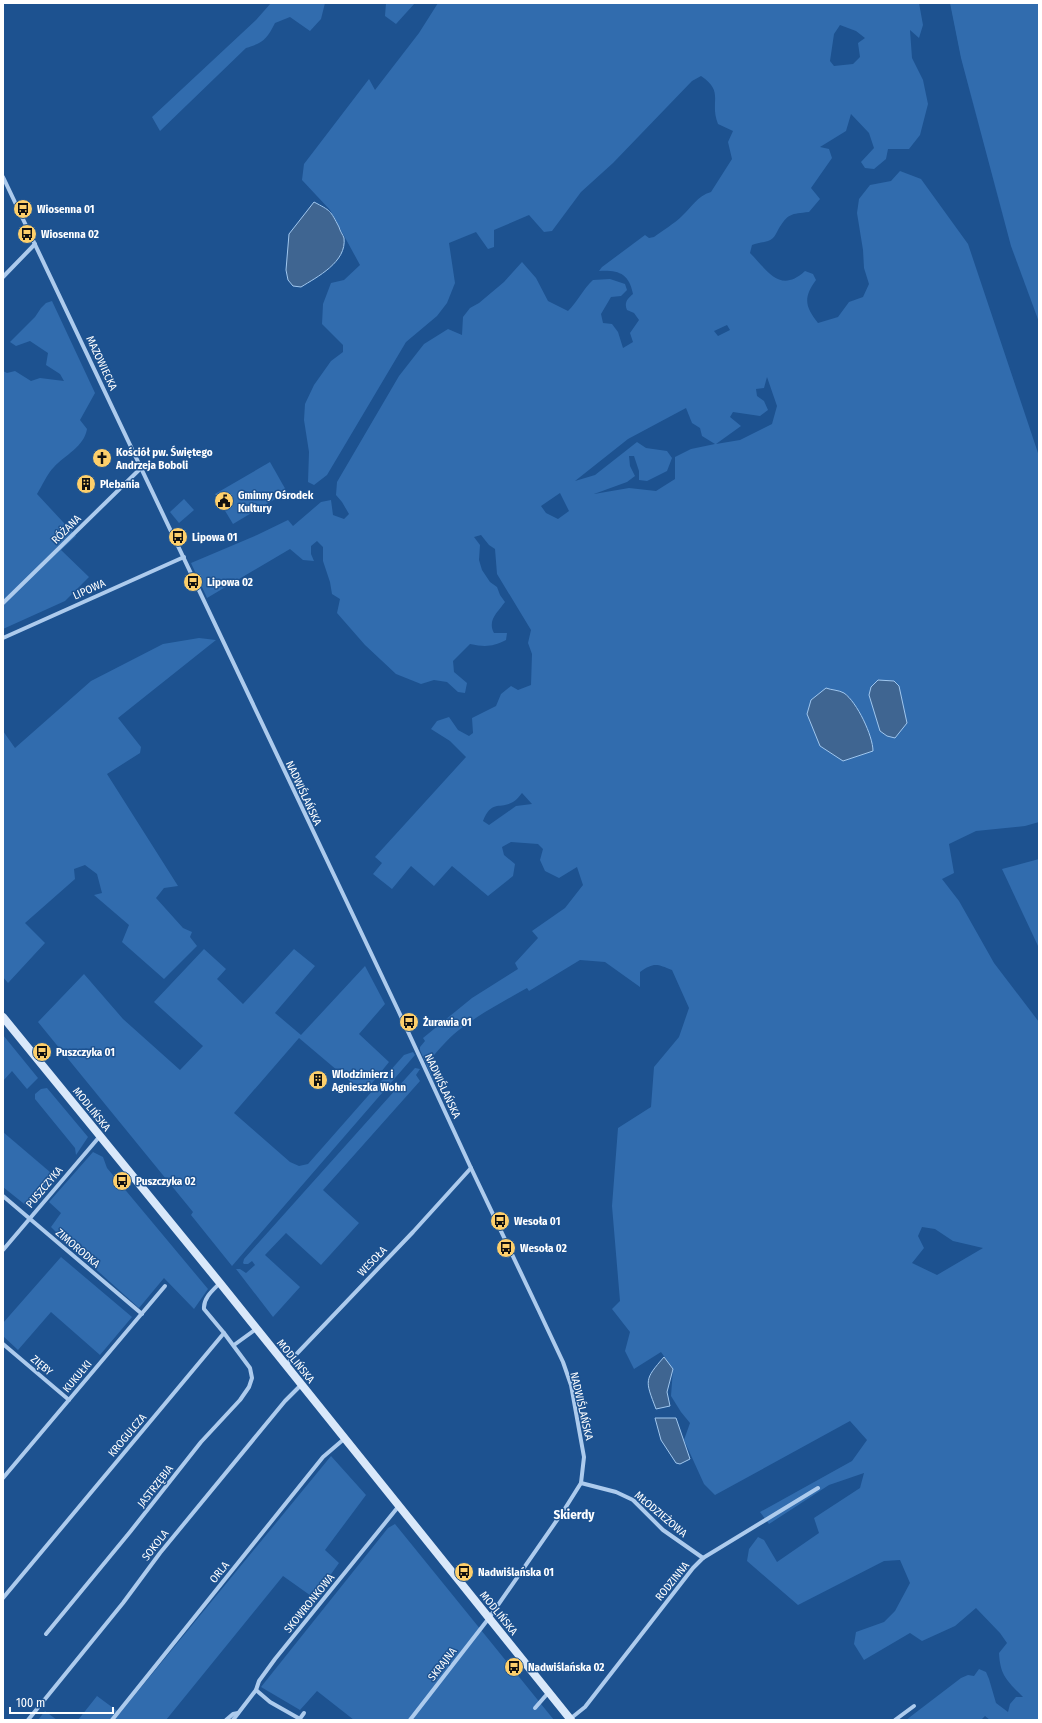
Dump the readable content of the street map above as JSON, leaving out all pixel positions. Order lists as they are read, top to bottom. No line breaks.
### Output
{"streets":{"main road":["MODLIŃSKA"],"street":["MAZOWIECKA","RÓŻANA","LIPOWA","NADWIŚLAŃSKA","PUSZCZYKA","ZIMORODKA","WESOŁA","ZIĘBY","KUKUŁKI","KROGULCZA","JASTRZĘBIA","MŁODZIEŻOWA","SOKOLA","ORLA","RODZINNA","SKOWRONKOWA","SKRAJNA"]},"crossings":[["MAZOWIECKA","RÓŻANA"],["MAZOWIECKA","LIPOWA"],["MAZOWIECKA","NADWIŚLAŃSKA"],["LIPOWA","NADWIŚLAŃSKA"],["NADWIŚLAŃSKA","MODLIŃSKA"],["NADWIŚLAŃSKA","WESOŁA"],["NADWIŚLAŃSKA","MŁODZIEŻOWA"],["NADWIŚLAŃSKA","SKRAJNA"],["MODLIŃSKA","PUSZCZYKA"],["MODLIŃSKA","WESOŁA"],["MODLIŃSKA","SOKOLA"],["MODLIŃSKA","ORLA"],["MODLIŃSKA","RODZINNA"],["MODLIŃSKA","SKOWRONKOWA"],["MODLIŃSKA","SKRAJNA"],["PUSZCZYKA","ZIMORODKA"],["ZIMORODKA","KUKUŁKI"],["ZIĘBY","KUKUŁKI"],["KROGULCZA","JASTRZĘBIA"],["MŁODZIEŻOWA","RODZINNA"]],"districts":["Skierdy"],"places":{"bus stop":["Wiosenna 01","Wiosenna 02","Lipowa 01","Lipowa 02","Żurawia 01","Puszczyka 01","Puszczyka 02","Wesoła 01","Wesoła 02","Nadwiślańska 01","Nadwiślańska 02"],"church":["Kościół pw. Świętego Andrzeja Boboli"],"building":["Plebania","Wlodzimierz i Agnieszka Wohn"],"public building":["Gminny Ośrodek Kultury"]},"scale_bar":"100 m"}
